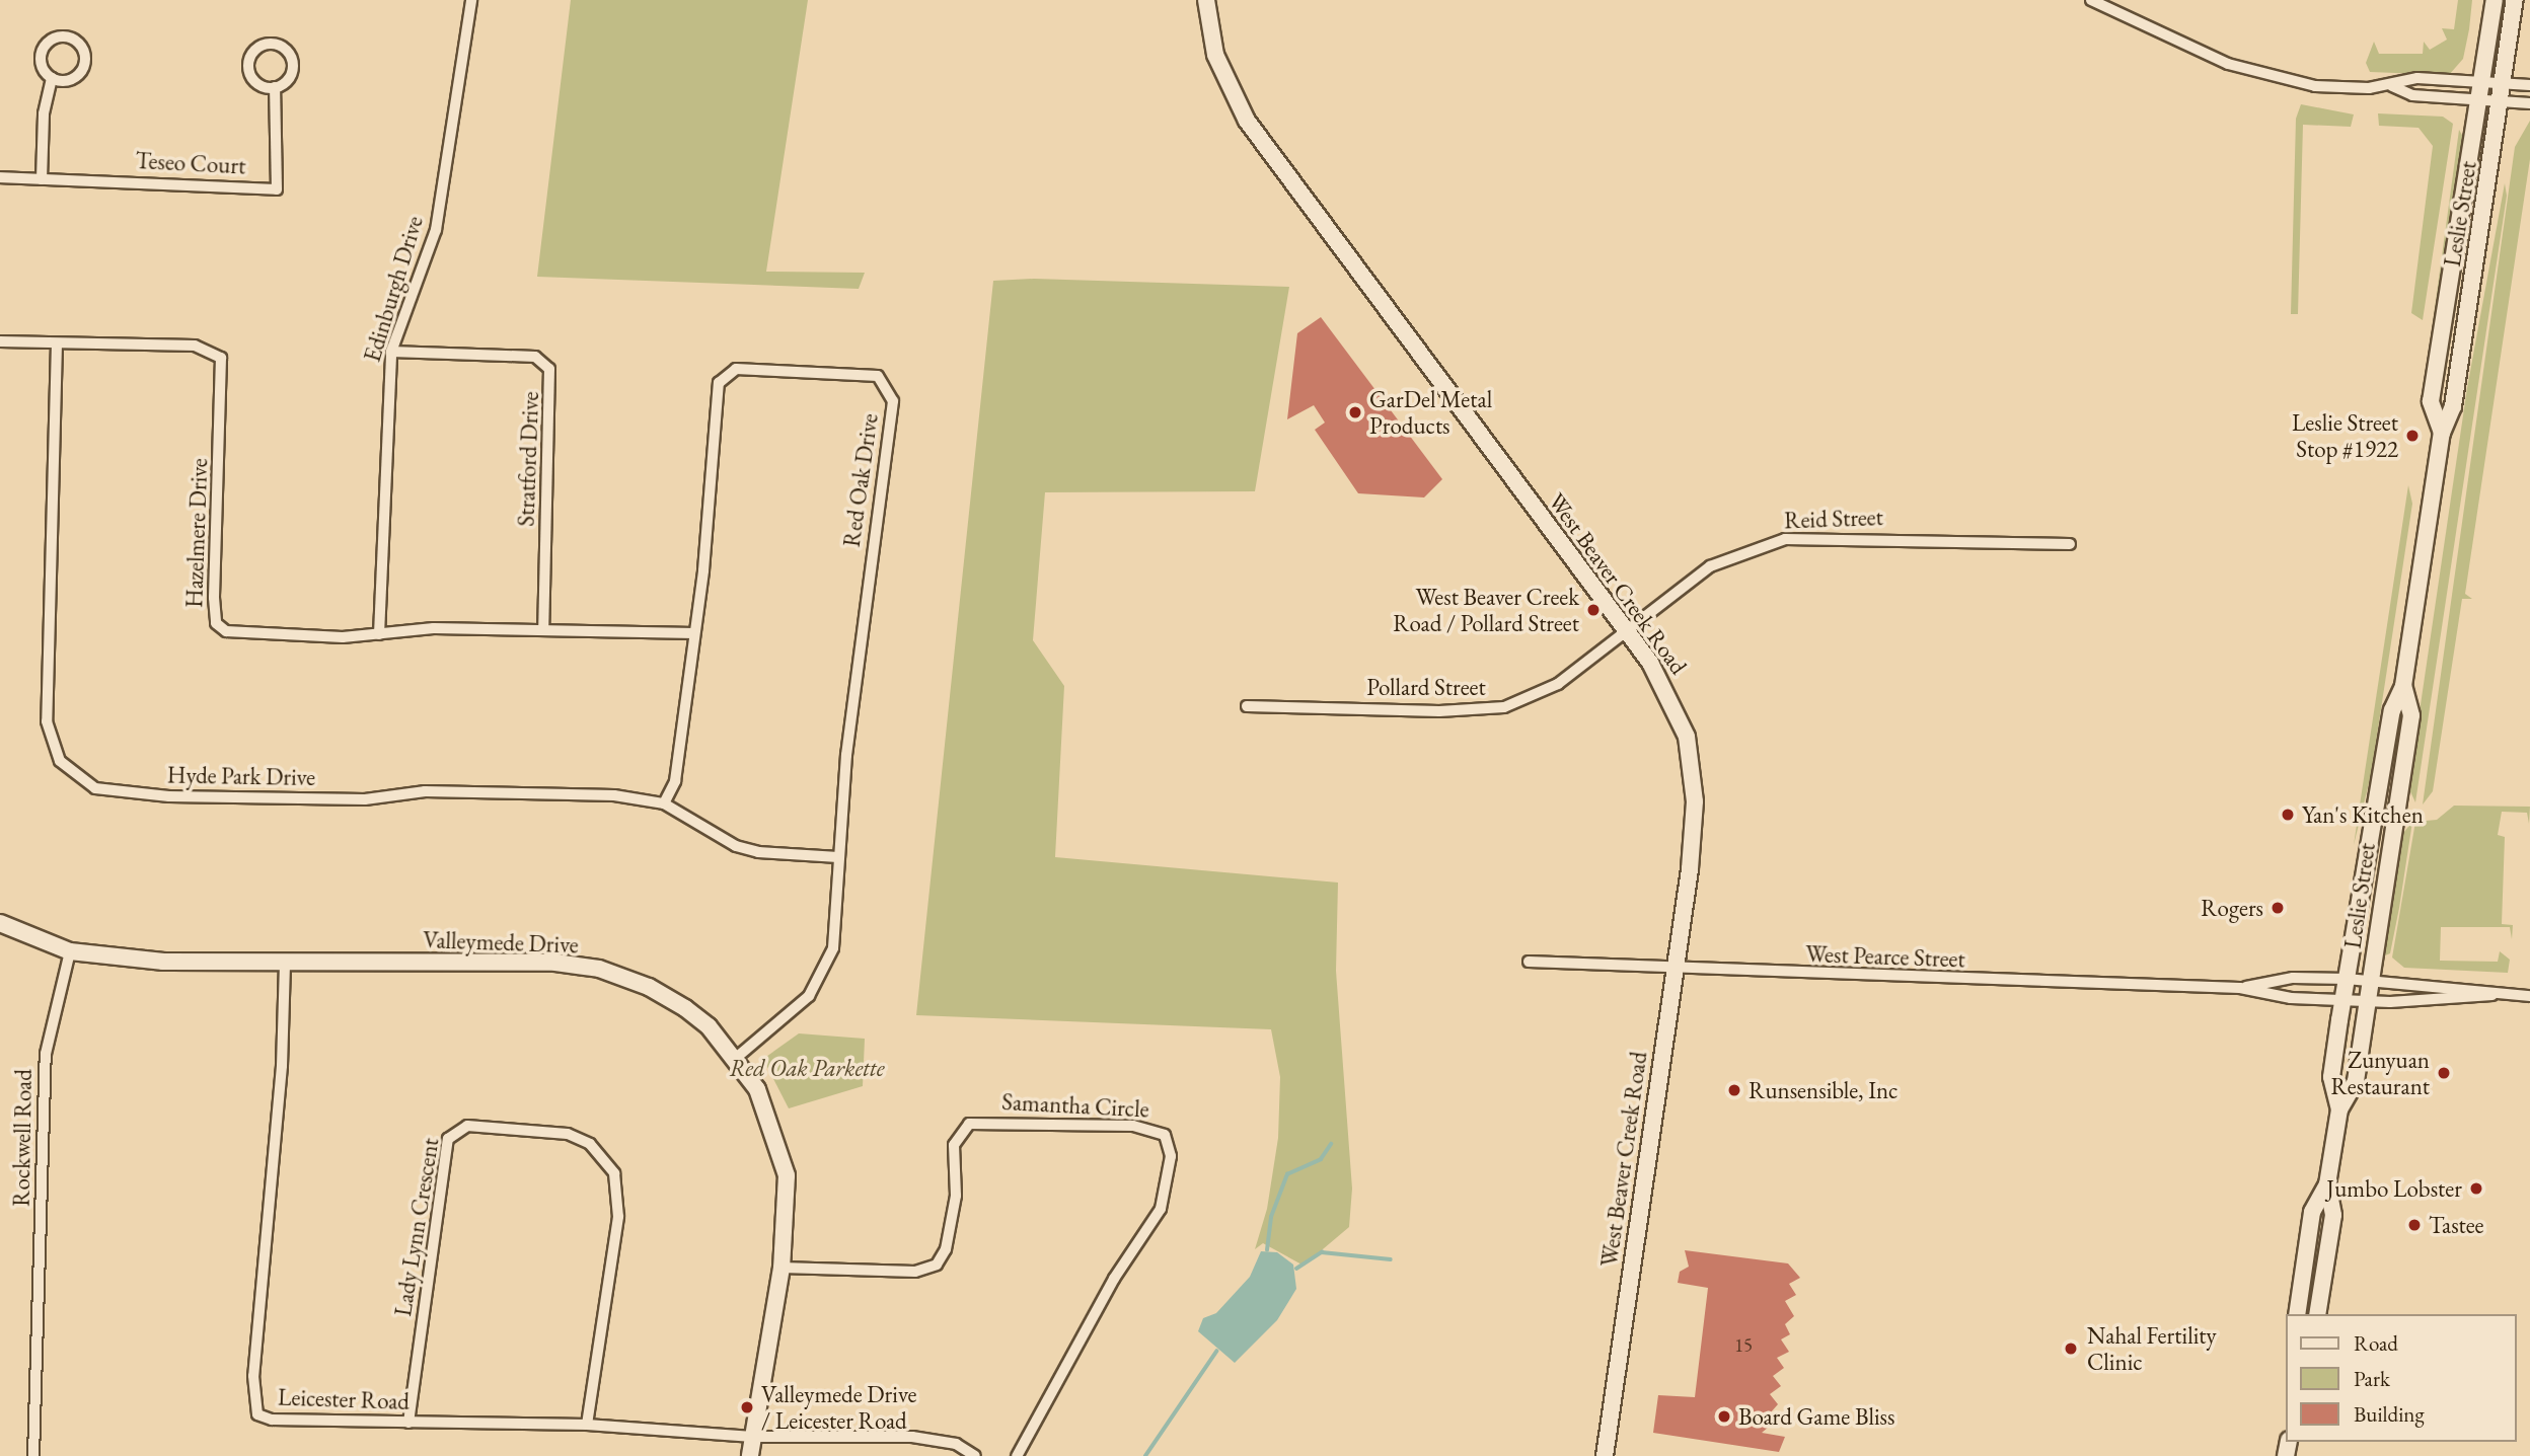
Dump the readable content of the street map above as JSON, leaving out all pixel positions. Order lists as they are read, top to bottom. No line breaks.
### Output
{"streets":{"street":["Teseo Court","Leslie Street","Edinburgh Drive","Stratford Drive","Red Oak Drive","Reid Street","Hazelmere Drive","West Beaver Creek Road","Pollard Street","Hyde Park Drive","Valleymede Drive","West Pearce Street","Samantha Circle","Rockwell Road","Lady Lynn Crescent","Leicester Road"]},"crossings":[["Leslie Street","West Pearce Street"],["Edinburgh Drive","Stratford Drive"],["Edinburgh Drive","Hazelmere Drive"],["Stratford Drive","Hazelmere Drive"],["Red Oak Drive","Hazelmere Drive"],["Red Oak Drive","Hyde Park Drive"],["Red Oak Drive","Valleymede Drive"],["Reid Street","West Beaver Creek Road"],["Reid Street","Pollard Street"],["Hazelmere Drive","Hyde Park Drive"],["West Beaver Creek Road","Pollard Street"],["West Beaver Creek Road","West Pearce Street"],["Valleymede Drive","Samantha Circle"],["Valleymede Drive","Rockwell Road"],["Valleymede Drive","Leicester Road"],["Lady Lynn Crescent","Leicester Road"]],"parks":["Red Oak Parkette"],"places":["GarDel Metal Products","Leslie Street Stop #1922","West Beaver Creek Road / Pollard Street","Yan's Kitchen","Rogers","Zunyuan Restaurant","Runsensible, Inc","Jumbo Lobster","Tastee","Nahal Fertility Clinic","Valleymede Drive / Leicester Road","Board Game Bliss"],"house_numbers":["15"],"legend":["Road","Park","Building"]}
